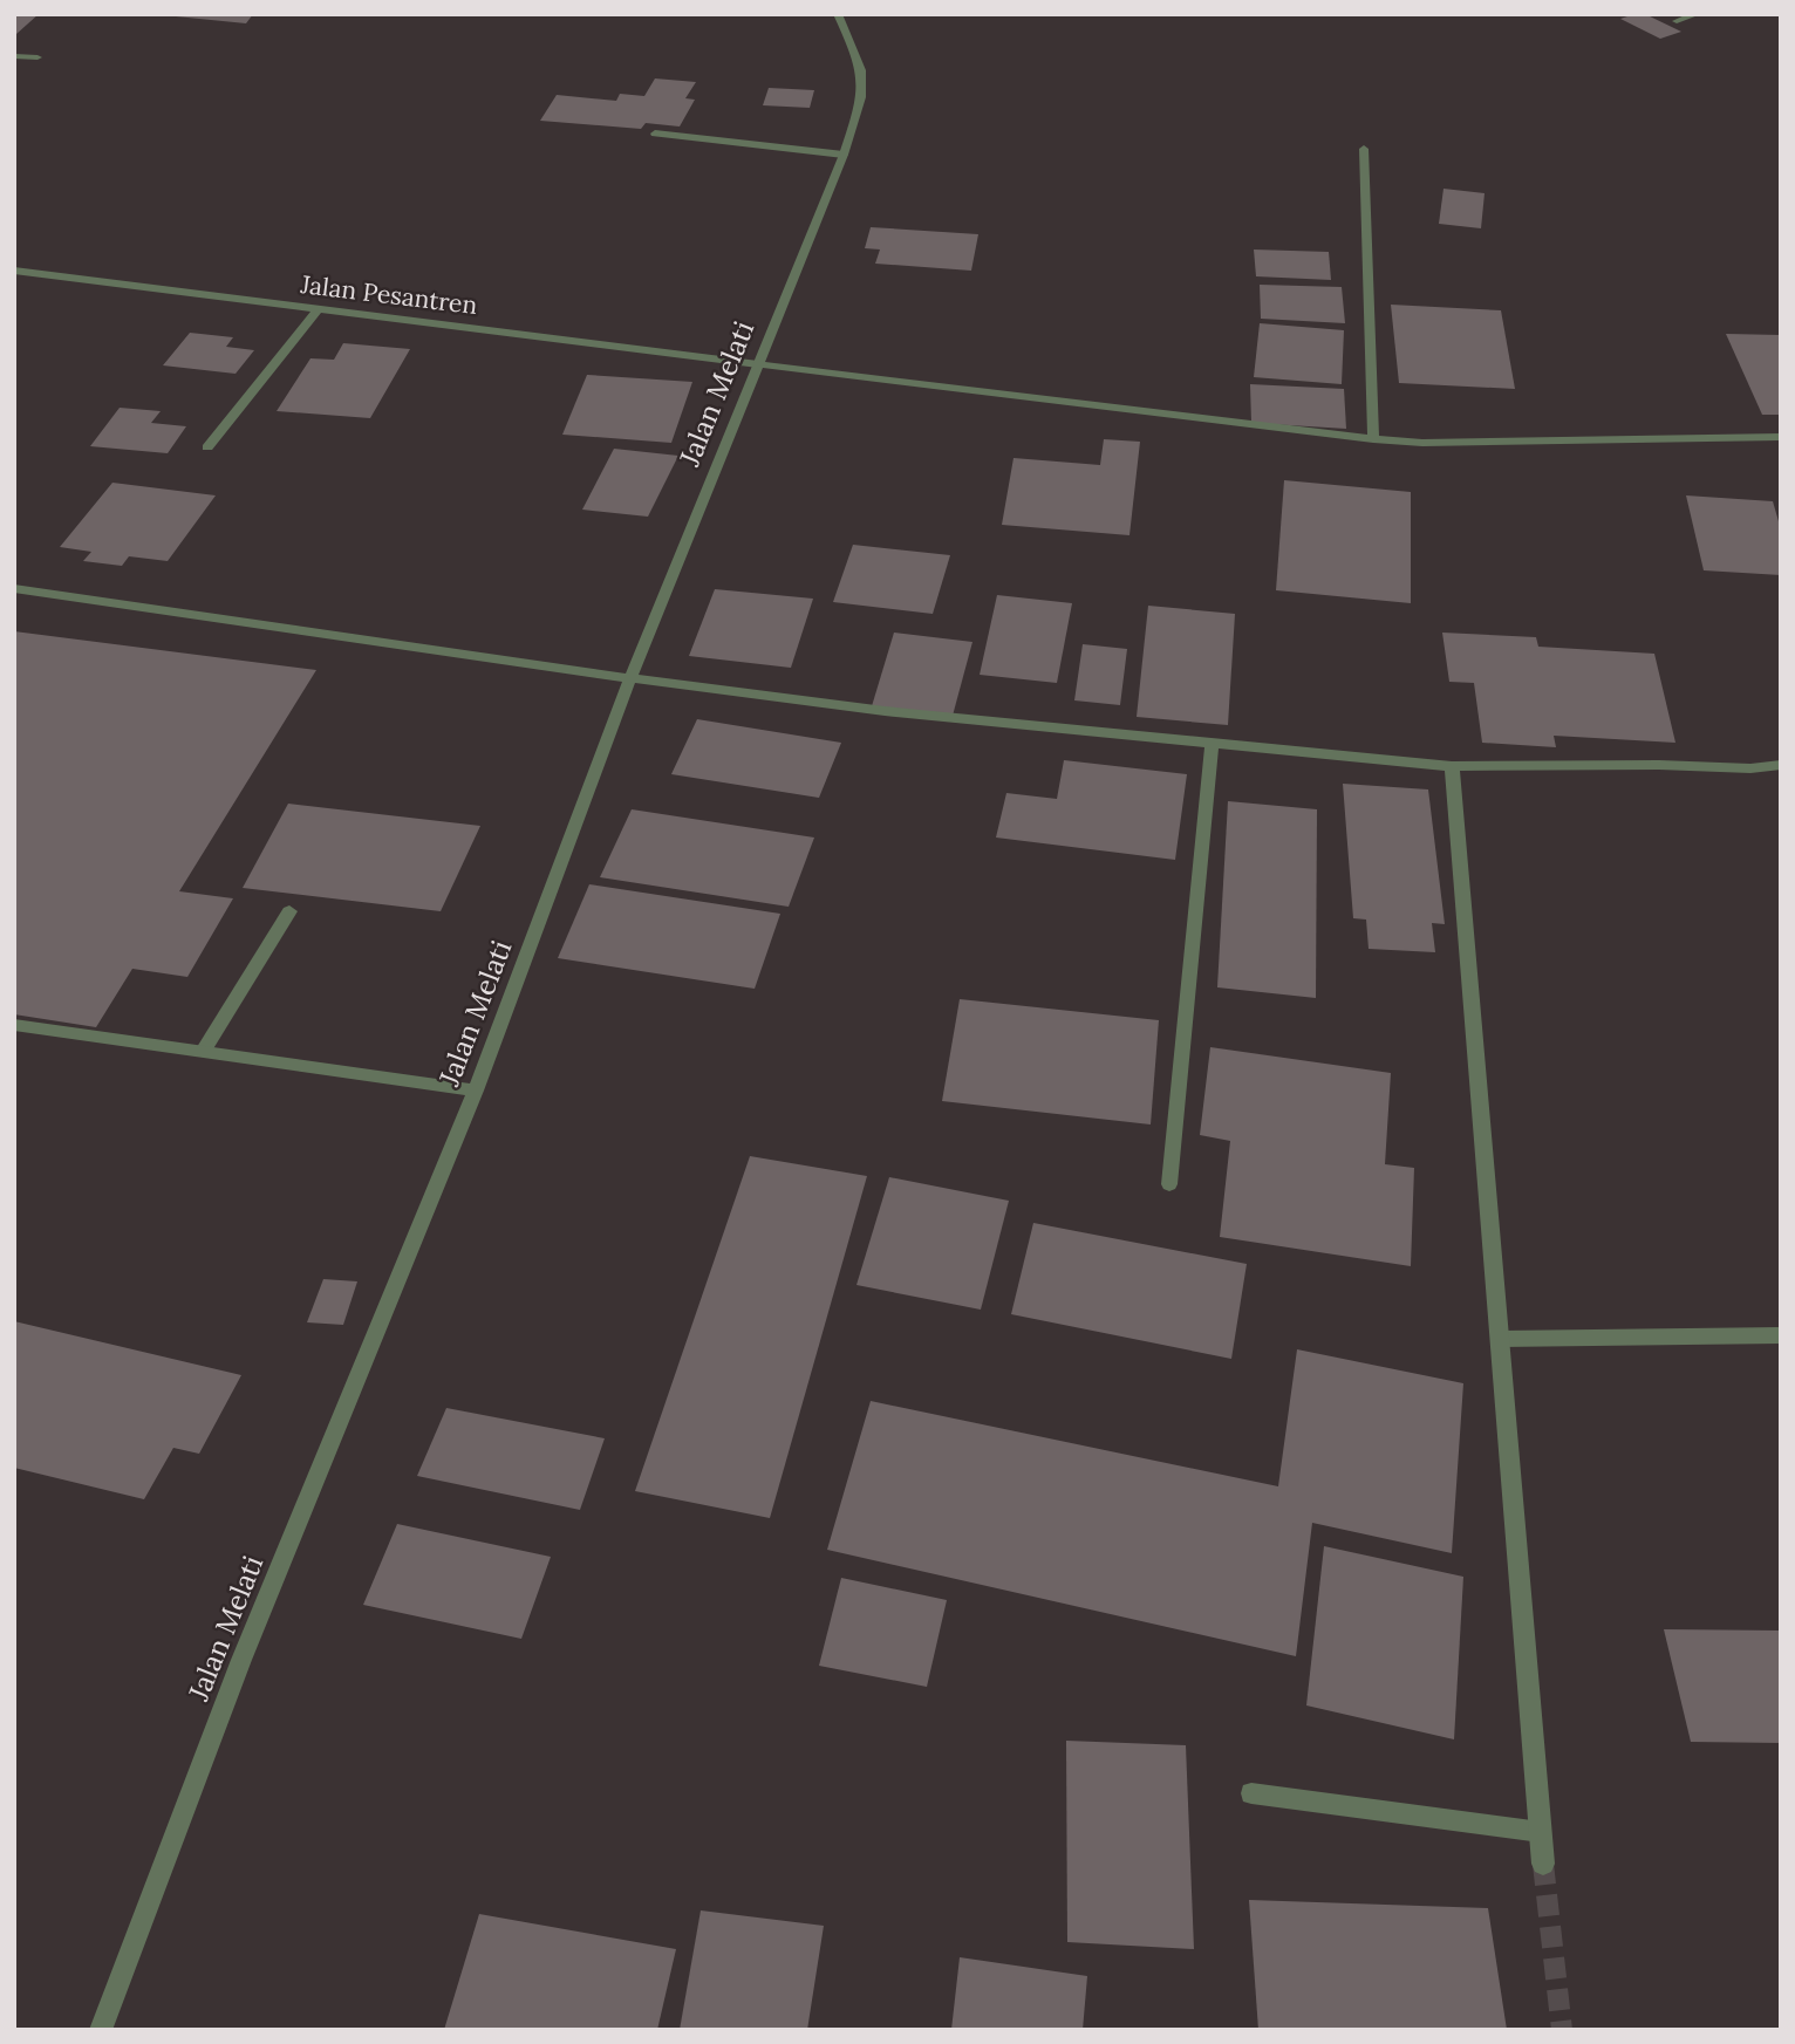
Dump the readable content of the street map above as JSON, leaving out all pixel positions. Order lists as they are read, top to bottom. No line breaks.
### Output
{"streets":{"street":["Jalan Pesantren","Jalan Melati"]},"crossings":[["Jalan Pesantren","Jalan Melati"]]}
